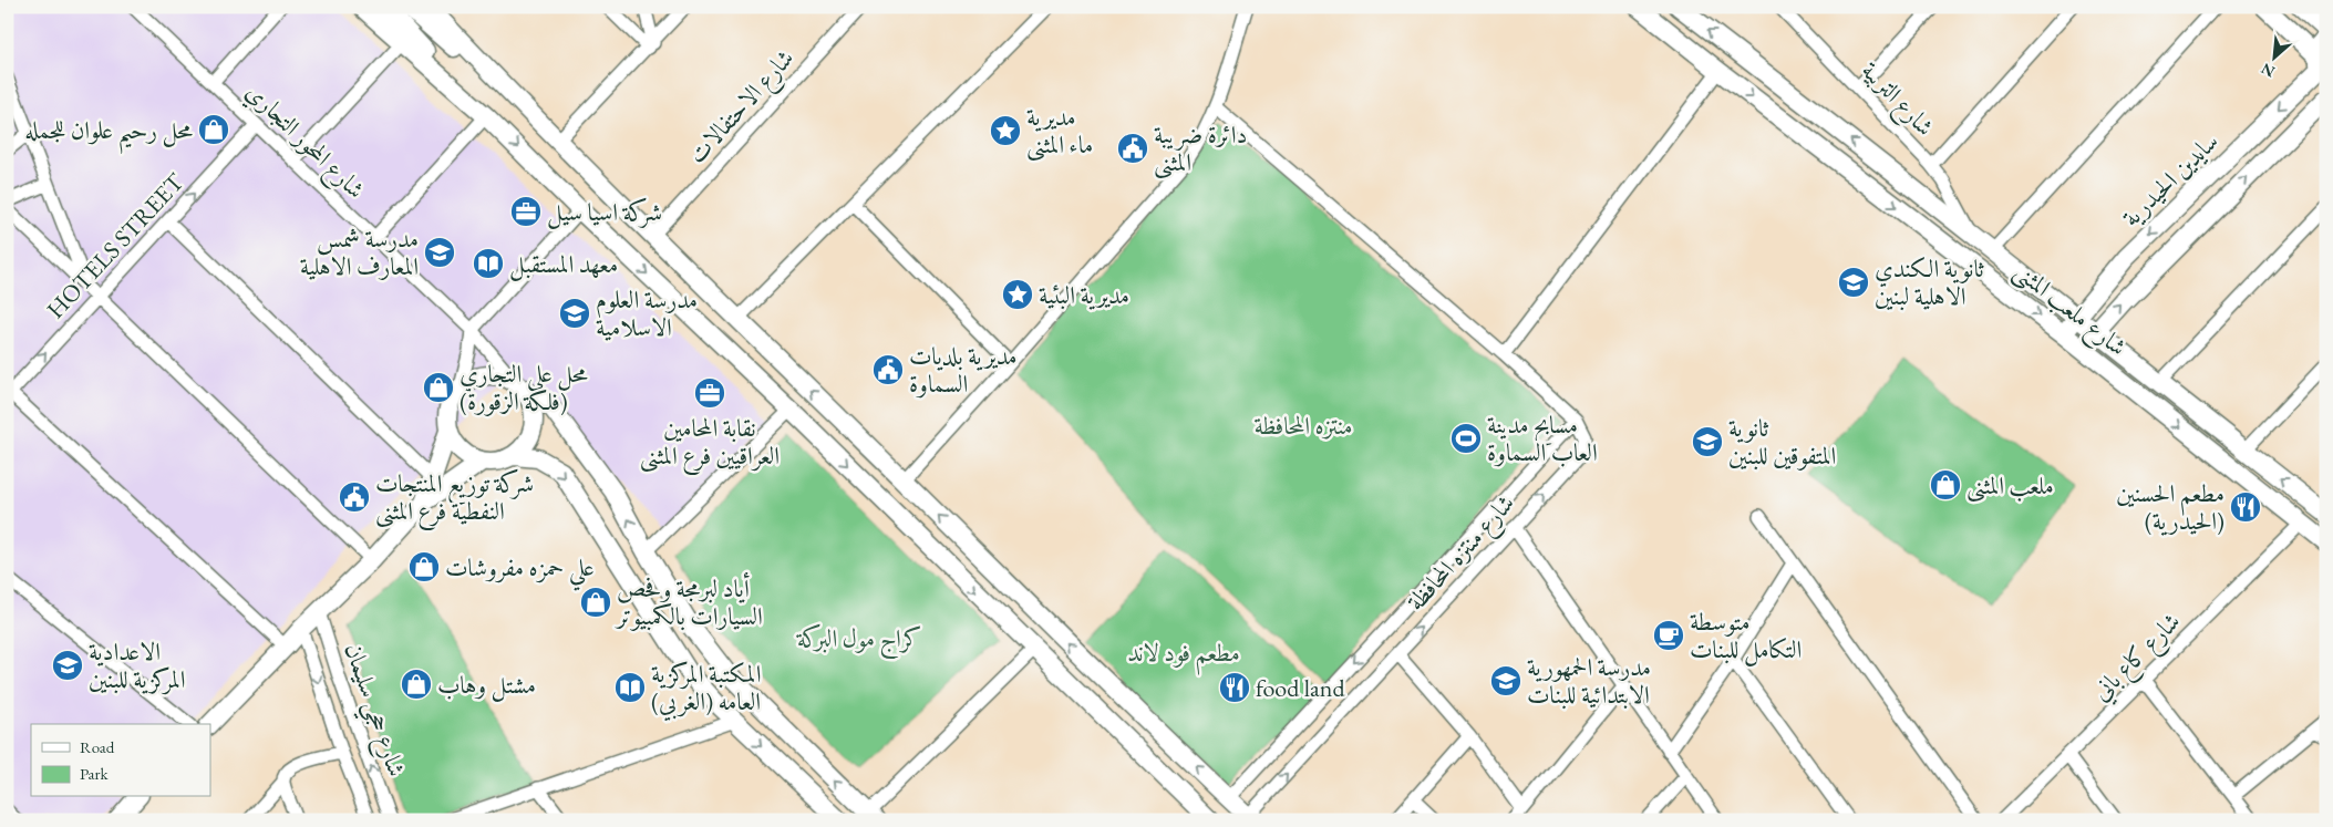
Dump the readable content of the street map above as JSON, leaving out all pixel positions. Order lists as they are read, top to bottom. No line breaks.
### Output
{"streets":{"main road":["سايدين الحيدرية","شارع ملعب المثنى"],"street":["شارع التربية","شارع الاحتفالات","شارع المحور التجاري","HOTELS STREET","شارع منتزه المحافظة","شارع كاع باني","شارع حجي سليمان"]},"crossings":[["شارع التربية","شارع ملعب المثنى"],["شارع المحور التجاري","HOTELS STREET"],["سايدين الحيدرية","شارع ملعب المثنى"],["شارع ملعب المثنى","شارع كاع باني"]],"one_way":["HOTELS STREET"],"parks":["منتزه المحافظة","كراج مول البركة","مطعم فود لاند"],"places":{"shop":["محل رحيم علوان للجمله","محل علي التجاري (فلكة الزقورة)","ملعب المثنى","علي حمزه مفروشات","أياد لبرمجة وفحص السيارات بالكمبيوتر","مشتل وهاب"],"place":["مديرية ماء المثنى","مديرية البئية"],"public building":["دائرة ضريبة المثنى","مديرية بلديات السماوة","شركة توزيع المنتجات النفطية فرع المثنى"],"office":["شركة اسيا سيل","نقابة المحامين العراقيين فرع المثنى"],"school or university":["مدرسة شمس المعارف الاهلية","ثانوية الكندي الاهلية لبنين","مدرسة العلوم الاسلامية","ثانوية المتفوقين للبنين","الاعدادية المركزية للبنين","مدرسة الحمهورية الابتدائية للبنات"],"library":["معهد المستقبل","المكتبة المركزية العامه (الغربي)"],"sports":["مسابح مدينة العاب السماوة"],"restaurant":["مطعم الحسنين (الحيدرية)","food land"],"cafe":["متوسطة التكامل للبنات"]},"legend":["Road","Park"],"north":"bottom left"}
